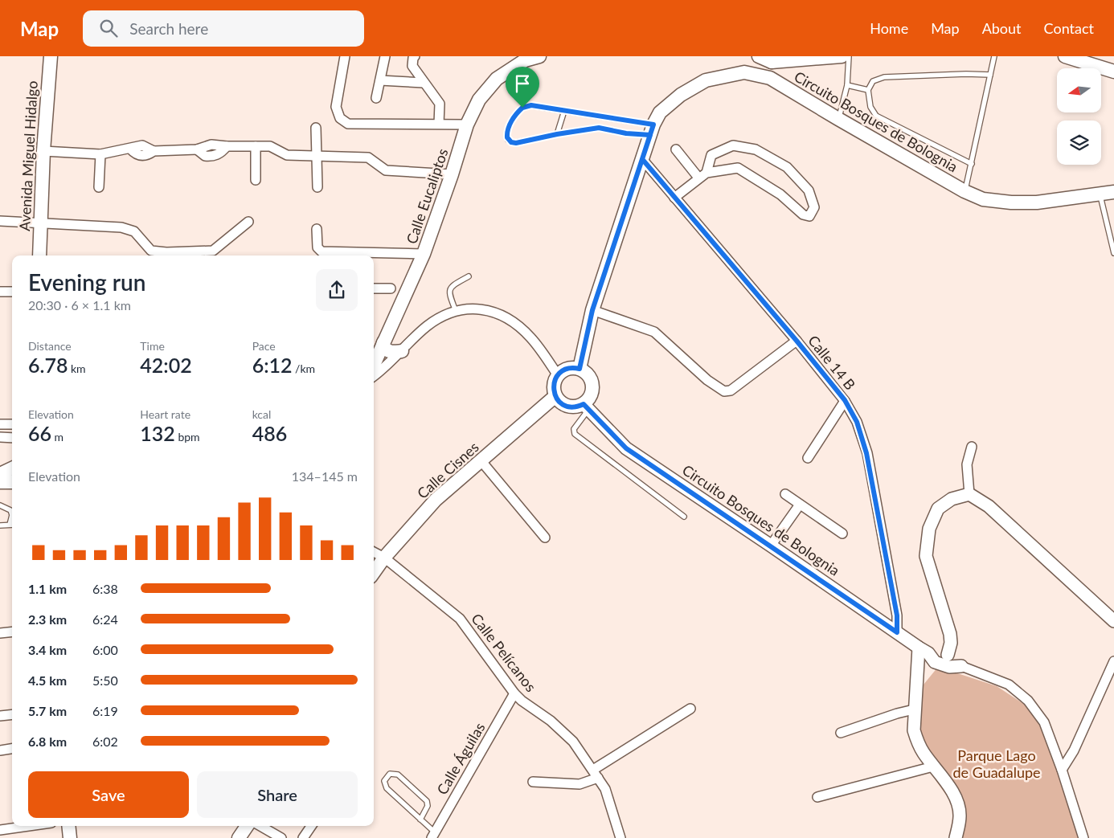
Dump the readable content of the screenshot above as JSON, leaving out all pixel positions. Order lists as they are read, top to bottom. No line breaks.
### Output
{"streets":{"main road":["Circuito Bosques de Bolognia","Avenida Miguel Hidalgo","Calle Eucaliptos","Calle Cisnes"],"street":["Calle 14 B","Calle Pelícanos","Calle Águilas"]},"crossings":[["Circuito Bosques de Bolognia","Calle 14 B"],["Circuito Bosques de Bolognia","Calle Cisnes"],["Calle Cisnes","Calle Pelícanos"],["Calle Pelícanos","Calle Águilas"]],"parks":["Parque Lago de Guadalupe"],"north":"left","page":{"header":"Map","search":"Search here","nav":["Home","Map","About","Contact"],"heading":["Evening run","20:30 · 6 × 1.1 km"],"stats":[["Distance","6.78 km"],["Time","42:02"],["Pace","6:12 /km"],["Elevation","66 m"],["Heart rate","132 bpm"],["kcal","486"]],"chart":["Elevation","134–145 m"],"list":[{"name":"1.1 km","note":"6:38"},{"name":"2.3 km","note":"6:24"},{"name":"3.4 km","note":"6:00"},{"name":"4.5 km","note":"5:50"},{"name":"5.7 km","note":"6:19"},{"name":"6.8 km","note":"6:02"}],"buttons":["Save","Share"]}}
